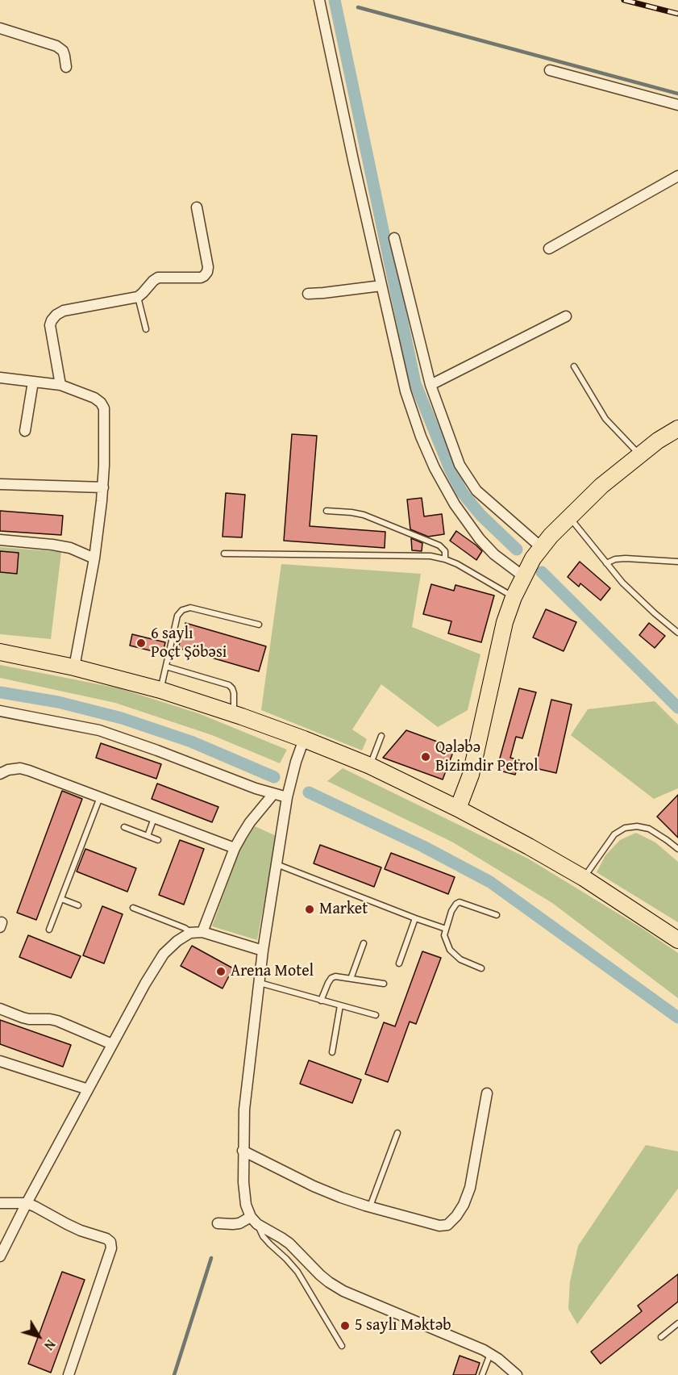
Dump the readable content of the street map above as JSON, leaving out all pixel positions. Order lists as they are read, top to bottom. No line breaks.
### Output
{"places":["6 saylı Poçt Şöbəsi","Qələbə Bizimdir Petrol","Market","Arena Motel","5 saylı Məktəb"],"north":"bottom right"}
